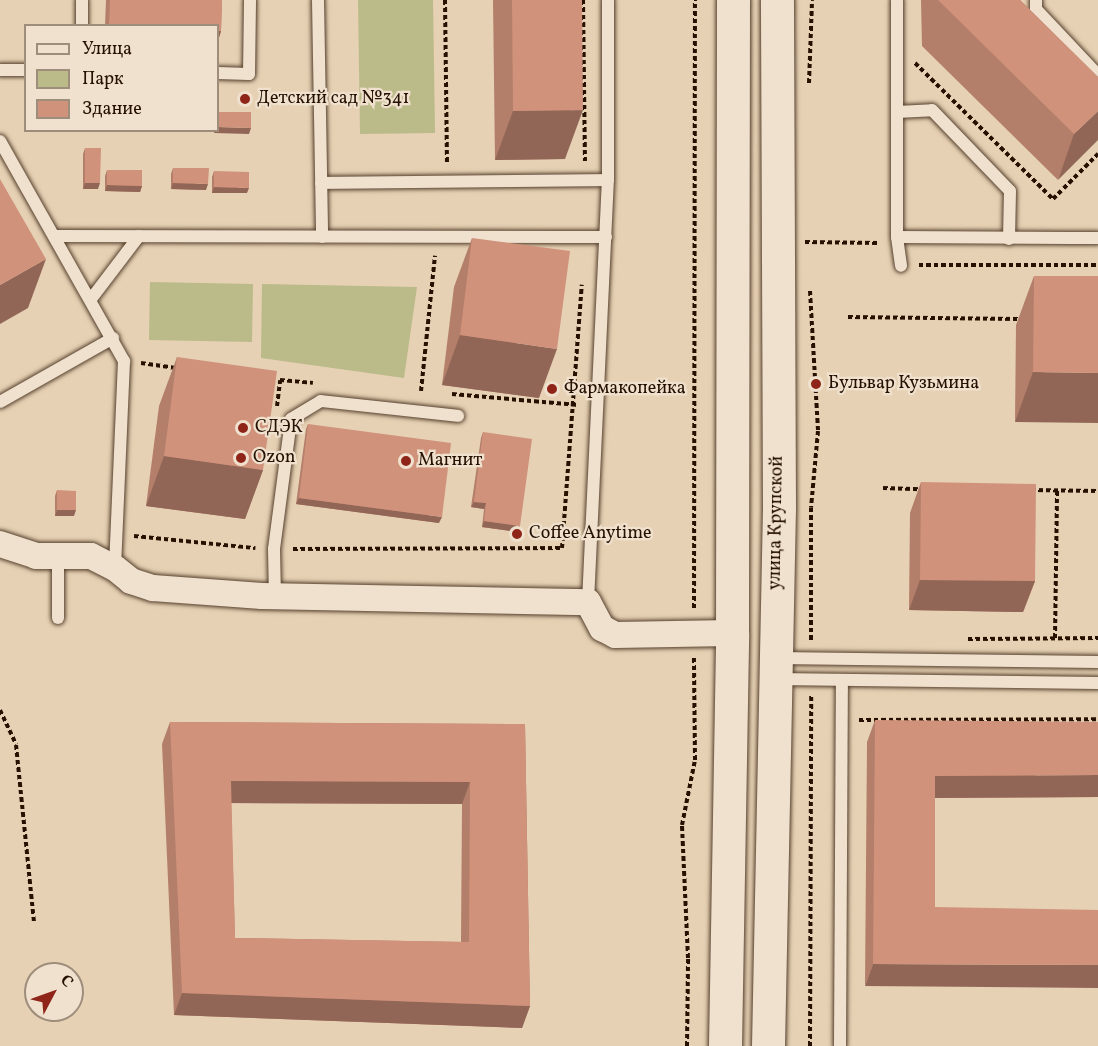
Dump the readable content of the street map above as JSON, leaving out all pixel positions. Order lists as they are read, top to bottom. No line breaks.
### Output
{"streets":{"main road":["улица Крупской"]},"places":["Детский сад №341","Бульвар Кузьмина","Фармакопейка","СДЭК","Ozon","Магнит","Coffee Anytime"],"legend":["Улица","Парк","Здание"],"north":"top right"}
